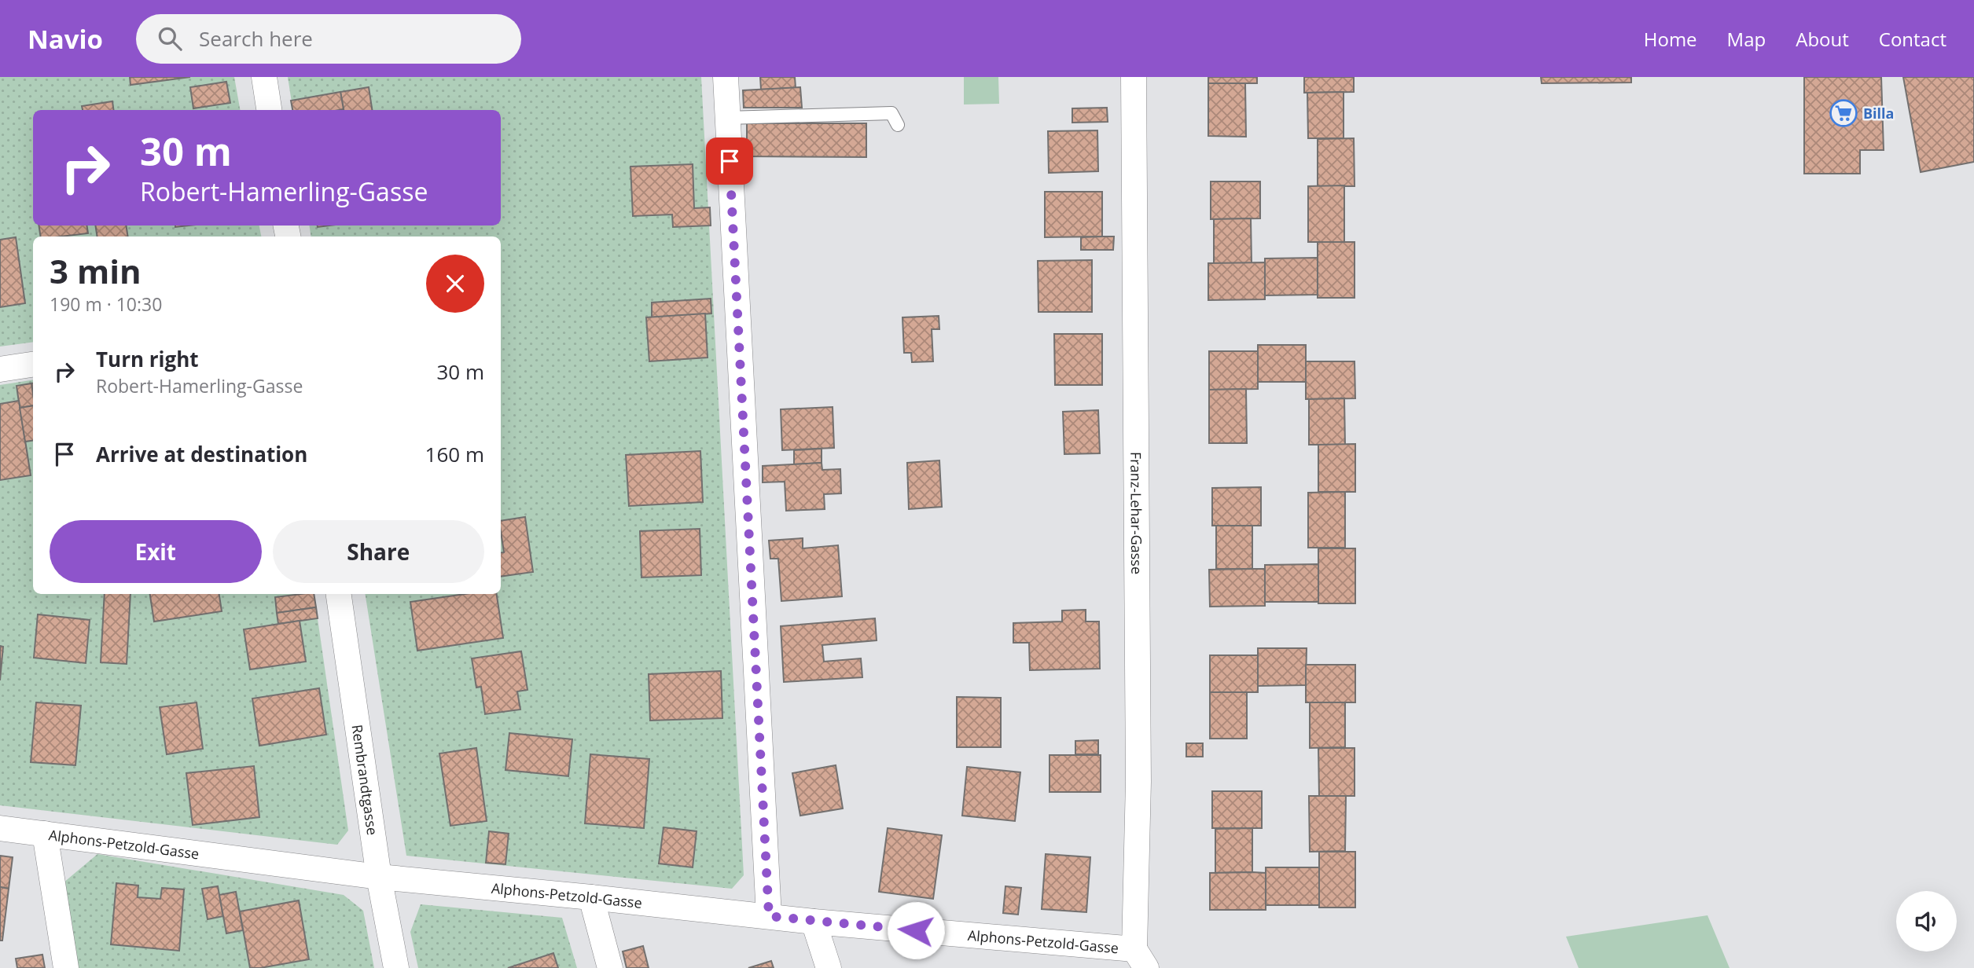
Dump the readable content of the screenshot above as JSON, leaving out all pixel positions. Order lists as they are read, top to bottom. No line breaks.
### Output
{"streets":{"street":["Franz-Lehar-Gasse","Rembrandtgasse","Alphons-Petzold-Gasse"]},"crossings":[["Franz-Lehar-Gasse","Alphons-Petzold-Gasse"],["Rembrandtgasse","Alphons-Petzold-Gasse"]],"places":{"supermarket":["Billa"]},"page":{"header":"Navio","search":"Search here","nav":["Home","Map","About","Contact"],"turn":["30 m","Robert-Hamerling-Gasse"],"heading":["3 min","190 m · 10:30"],"list":[{"name":"Turn right","note":"Robert-Hamerling-Gasse","value":"30 m"},{"name":"Arrive at destination","value":"160 m"}],"buttons":["Exit","Share"]}}
